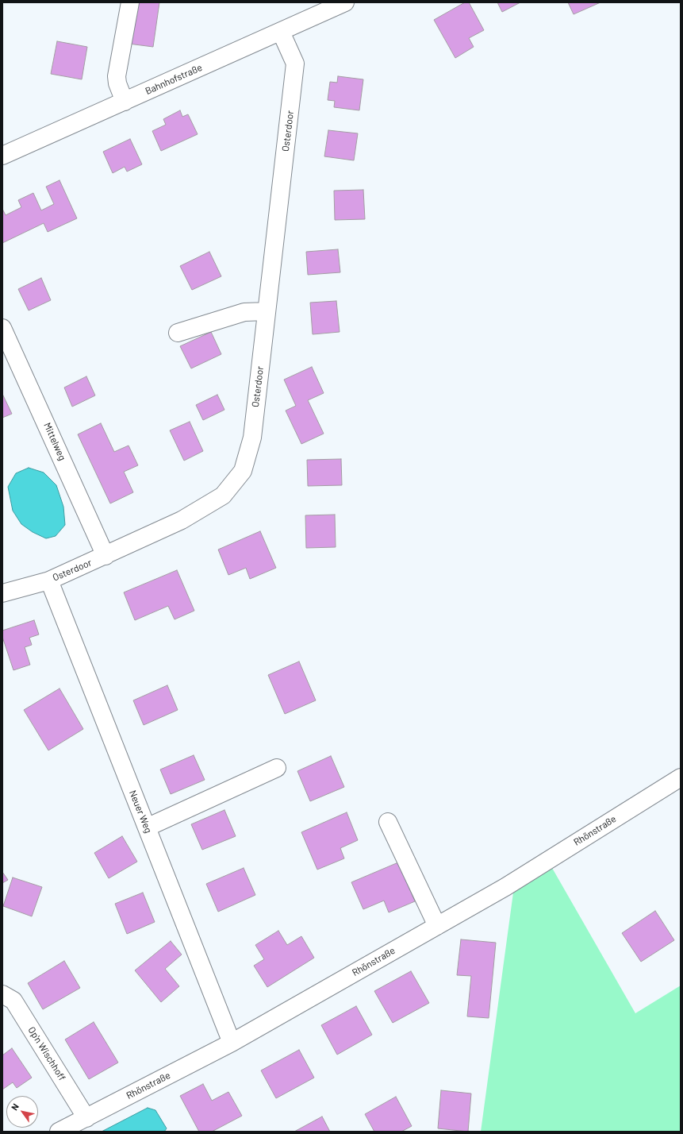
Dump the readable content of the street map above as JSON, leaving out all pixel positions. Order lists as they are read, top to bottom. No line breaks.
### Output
{"streets":{"street":["Bahnhofstraße","Osterdoor","Mittelweg","Neuer Weg","Rhönstraße","Op'n Wischhoff"]},"crossings":[["Bahnhofstraße","Osterdoor"],["Osterdoor","Mittelweg"],["Osterdoor","Neuer Weg"],["Neuer Weg","Rhönstraße"],["Rhönstraße","Op'n Wischhoff"]],"north":"top left"}
